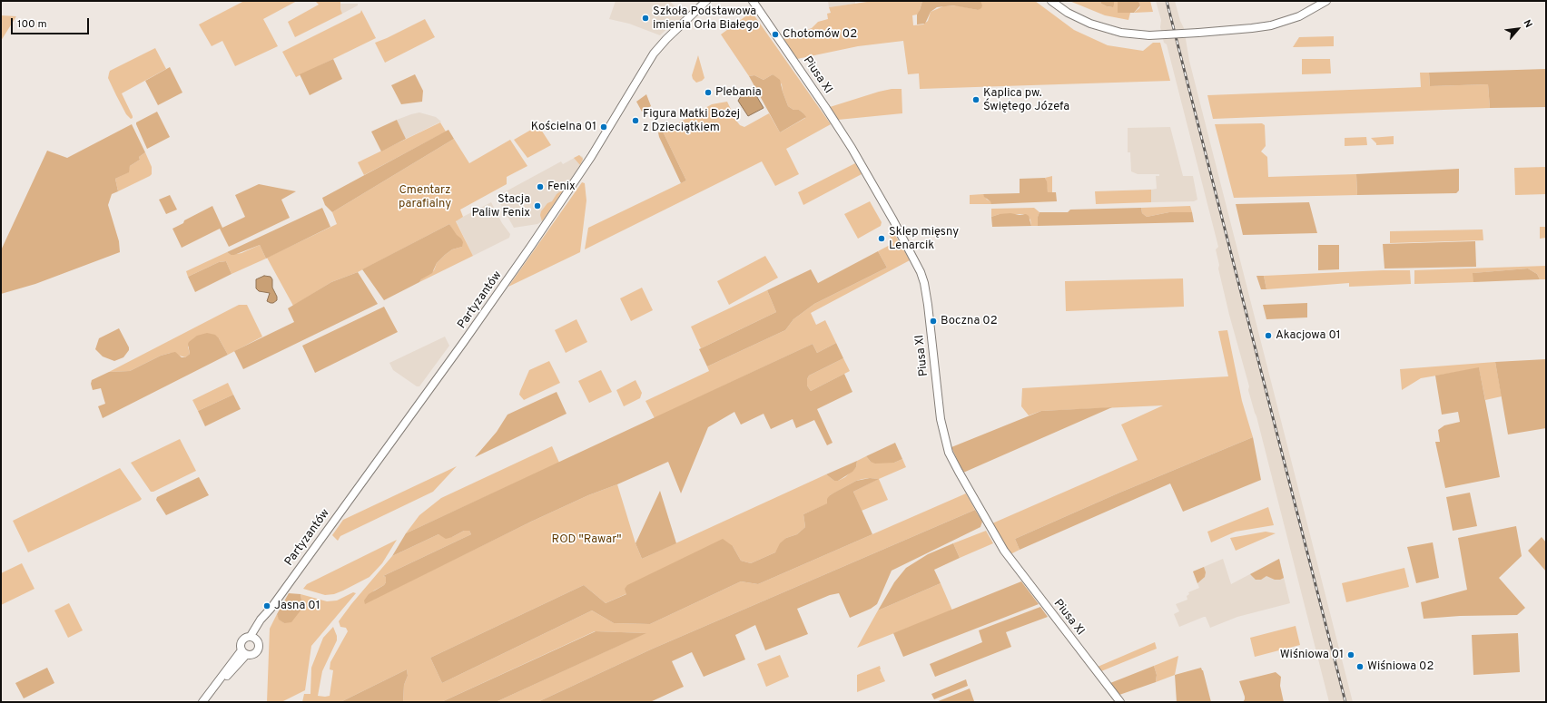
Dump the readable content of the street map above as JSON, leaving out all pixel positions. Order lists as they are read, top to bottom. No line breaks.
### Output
{"streets":{"street":["Piusa XI","Partyzantów"]},"parks":["Cmentarz parafialny","ROD \"Rawar\""],"places":["Szkoła Podstawowa imienia Orła Białego","Chotomów 02","Plebania","Kaplica pw. Świętego Józefa","Figura Matki Bożej z Dzieciątkiem","Kościelna 01","Fenix","Stacja Paliw Fenix","Sklep mięsny Lenarcik","Boczna 02","Akacjowa 01","Jasna 01","Wiśniowa 01","Wiśniowa 02"],"scale_bar":"100 m","north":"top right"}
